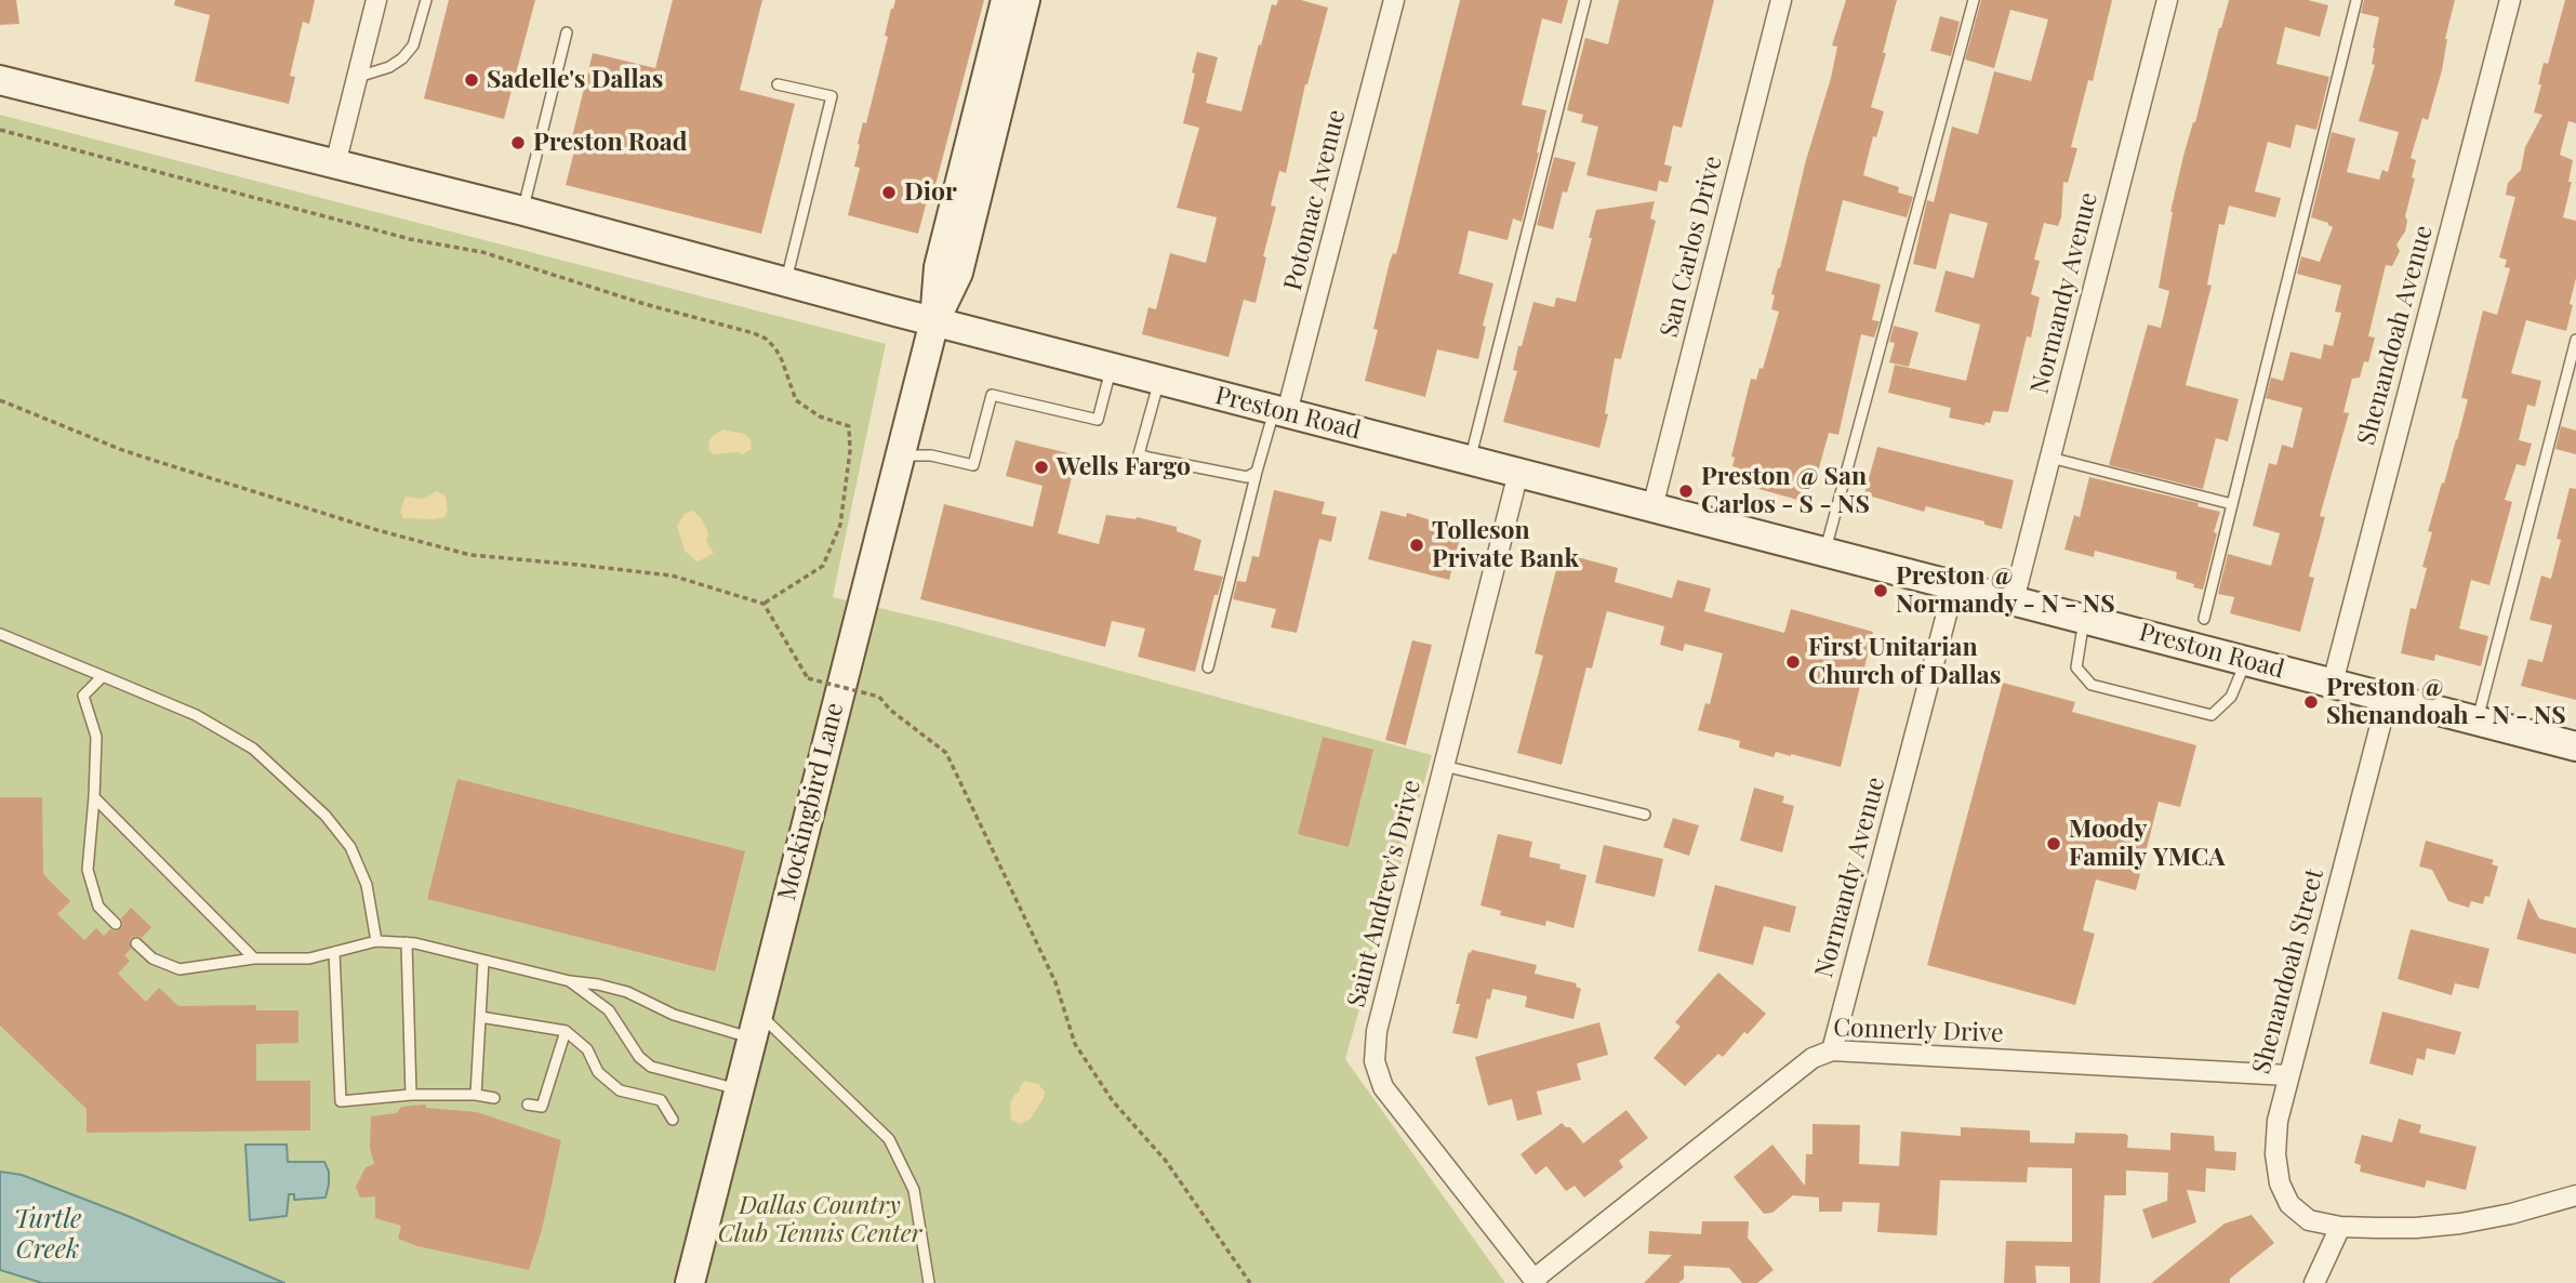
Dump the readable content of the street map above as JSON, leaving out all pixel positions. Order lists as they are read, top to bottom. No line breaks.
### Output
{"streets":{"main road":["Preston Road","Mockingbird Lane"],"street":["Potomac Avenue","San Carlos Drive","Normandy Avenue","Shenandoah Avenue","Saint Andrew's Drive","Shenandoah Street","Connerly Drive"]},"crossings":[["Potomac Avenue","Preston Road"],["San Carlos Drive","Preston Road"],["Normandy Avenue","Preston Road"],["Normandy Avenue","Connerly Drive"],["Shenandoah Avenue","Preston Road"],["Preston Road","Mockingbird Lane"],["Preston Road","Saint Andrew's Drive"],["Preston Road","Shenandoah Street"],["Saint Andrew's Drive","Connerly Drive"],["Shenandoah Street","Connerly Drive"]],"water":["Turtle Creek"],"parks":["Dallas Country Club Tennis Center"],"places":["Sadelle's Dallas","Preston Road","Dior","Wells Fargo","Preston @ San Carlos - S - NS","Tolleson Private Bank","Preston @ Normandy - N - NS","First Unitarian Church of Dallas","Preston @ Shenandoah - N - NS","Moody Family YMCA"]}
